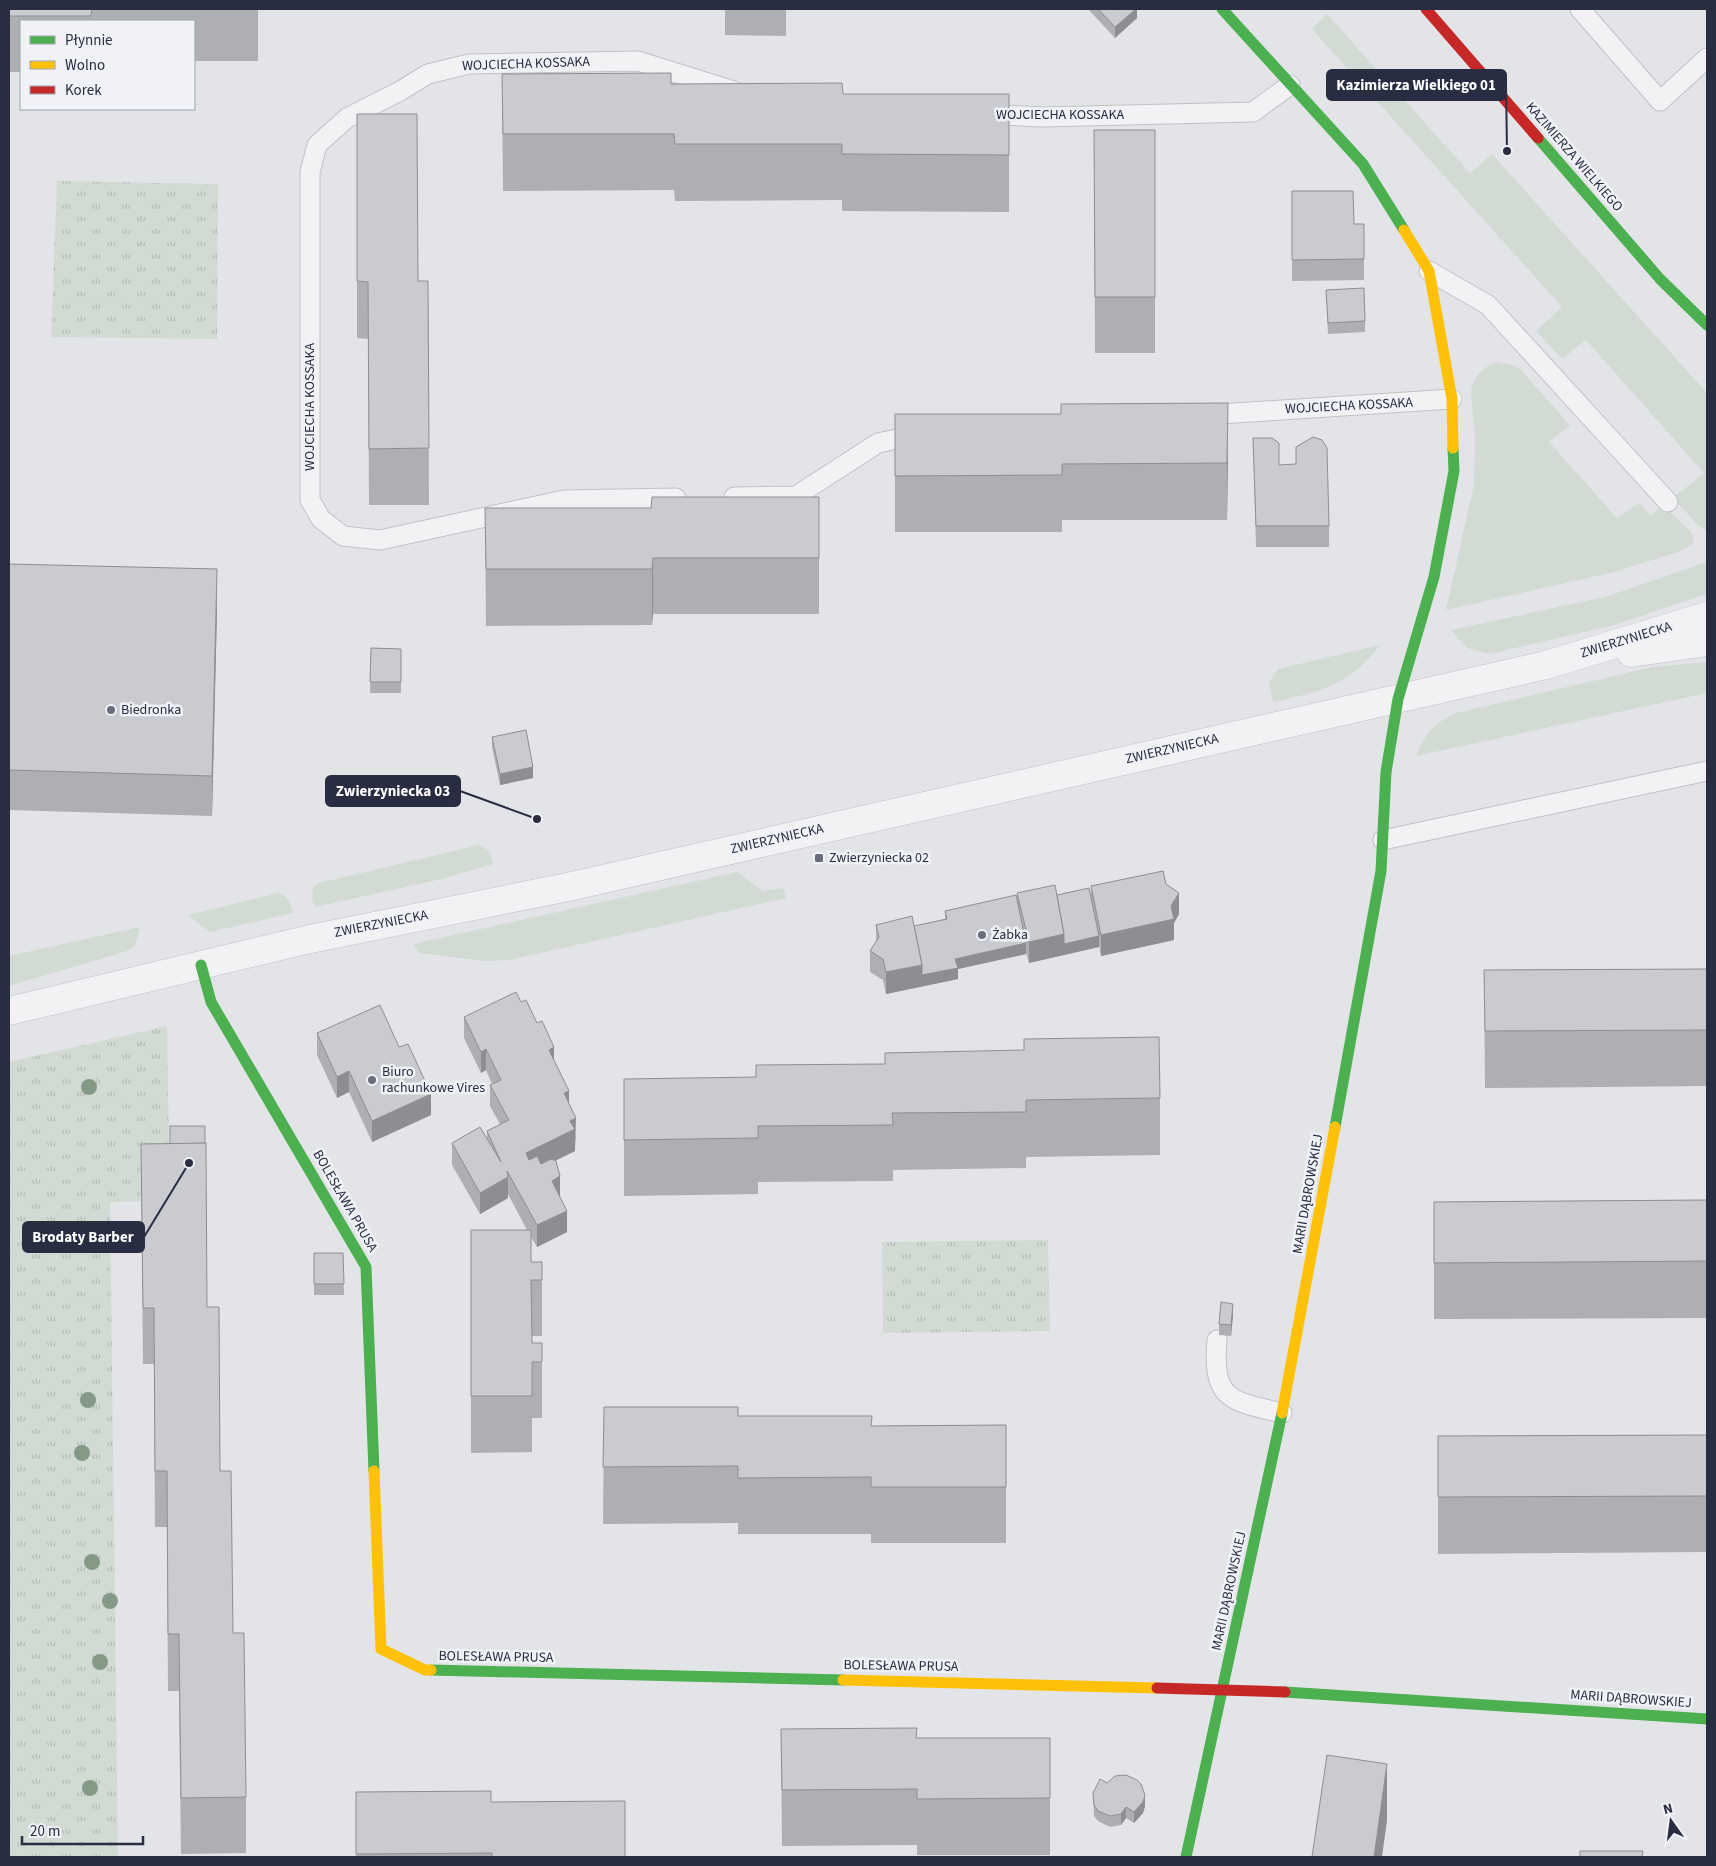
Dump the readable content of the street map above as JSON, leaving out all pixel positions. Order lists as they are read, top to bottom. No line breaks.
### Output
{"streets":{"street":["KAZIMIERZA WIELKIEGO","ZWIERZYNIECKA","MARII DĄBROWSKIEJ","BOLESŁAWA PRUSA"],"lane":["WOJCIECHA KOSSAKA"]},"crossings":[["WOJCIECHA KOSSAKA","MARII DĄBROWSKIEJ"],["ZWIERZYNIECKA","MARII DĄBROWSKIEJ"],["ZWIERZYNIECKA","BOLESŁAWA PRUSA"],["MARII DĄBROWSKIEJ","BOLESŁAWA PRUSA"]],"places":{"other":["Kazimierza Wielkiego 01","Biedronka","Zwierzyniecka 03","Żabka","Biuro rachunkowe Vires","Brodaty Barber"],"transit":["Zwierzyniecka 02"]},"legend":["Płynnie","Wolno","Korek"],"scale_bar":"20 m","north":"top"}
